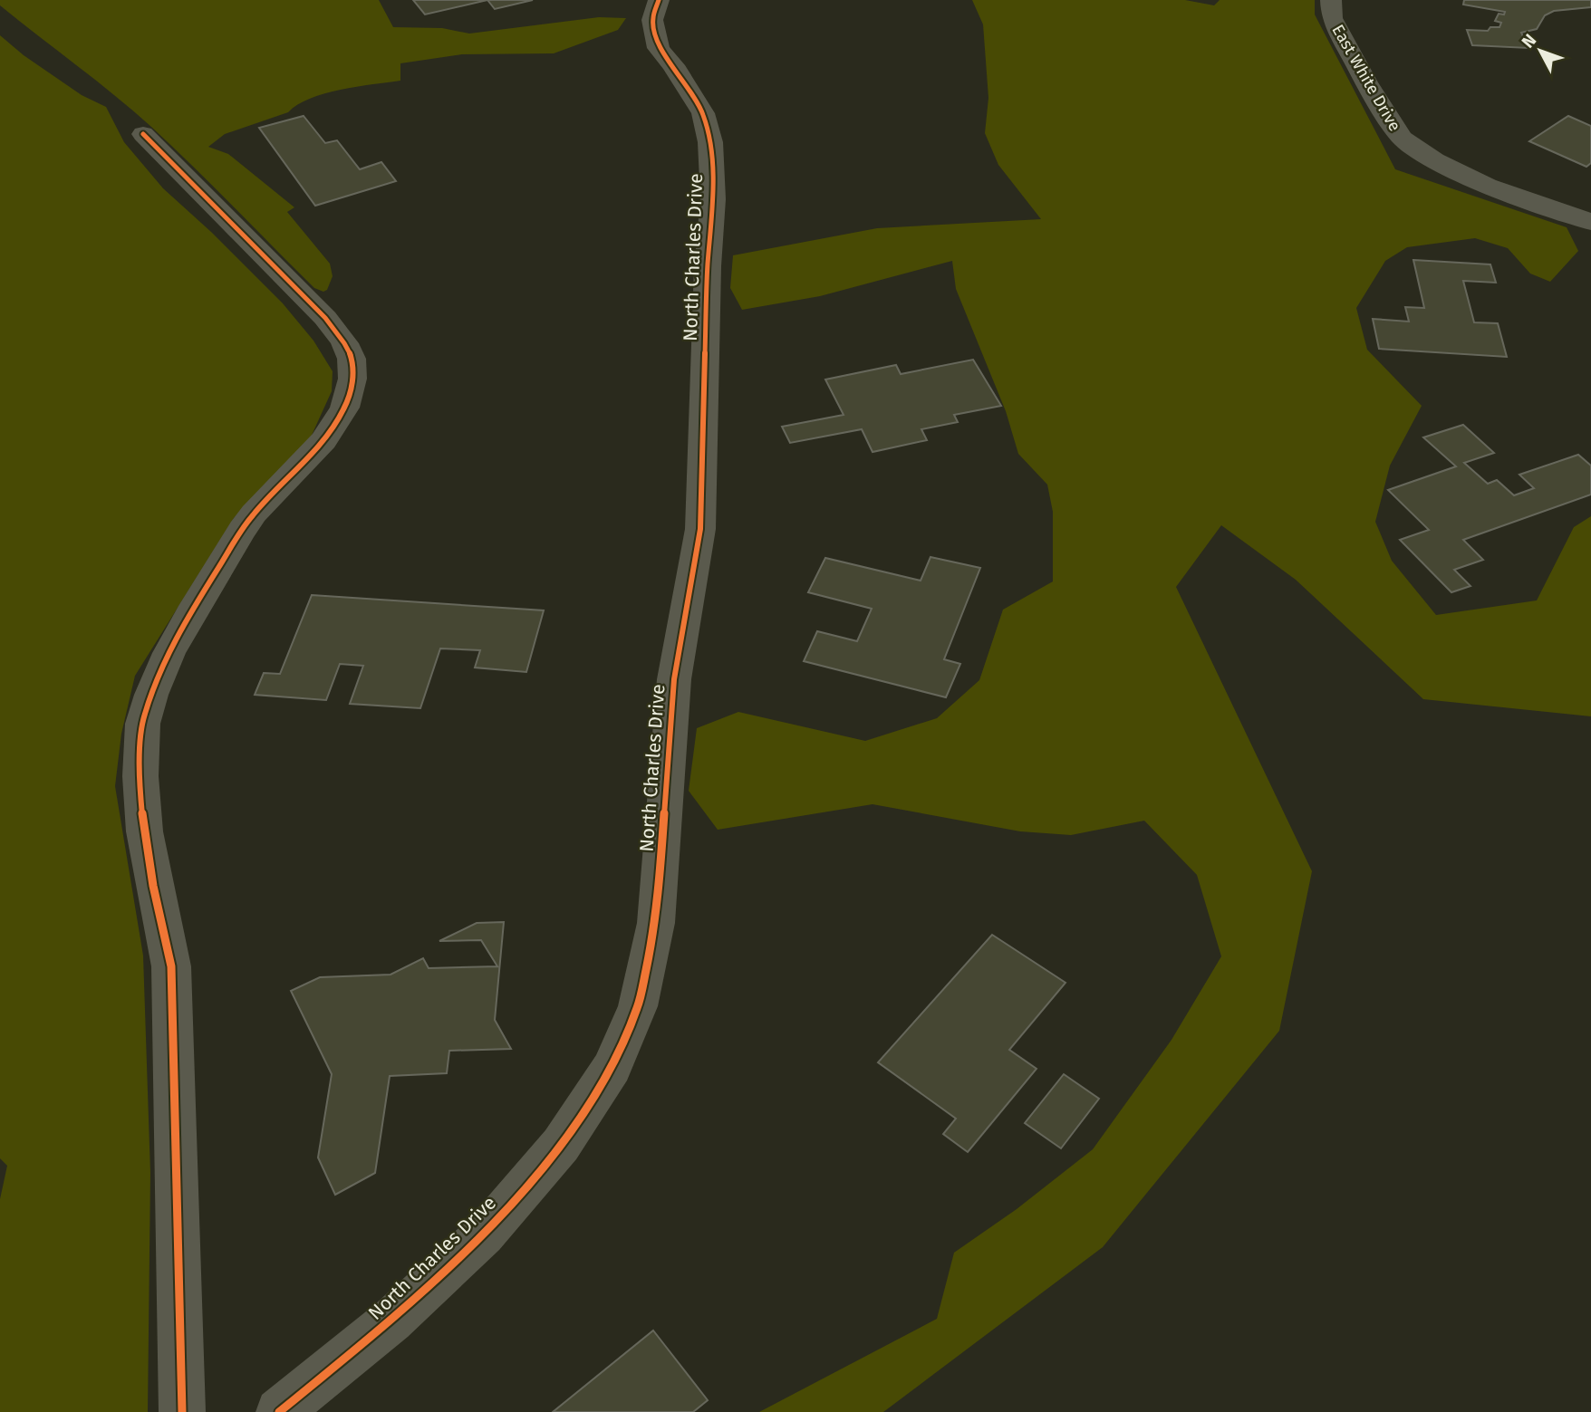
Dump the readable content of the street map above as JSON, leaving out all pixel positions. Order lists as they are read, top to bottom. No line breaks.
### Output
{"streets":{"street":["East White Drive","North Charles Drive"]},"north":"top left"}
